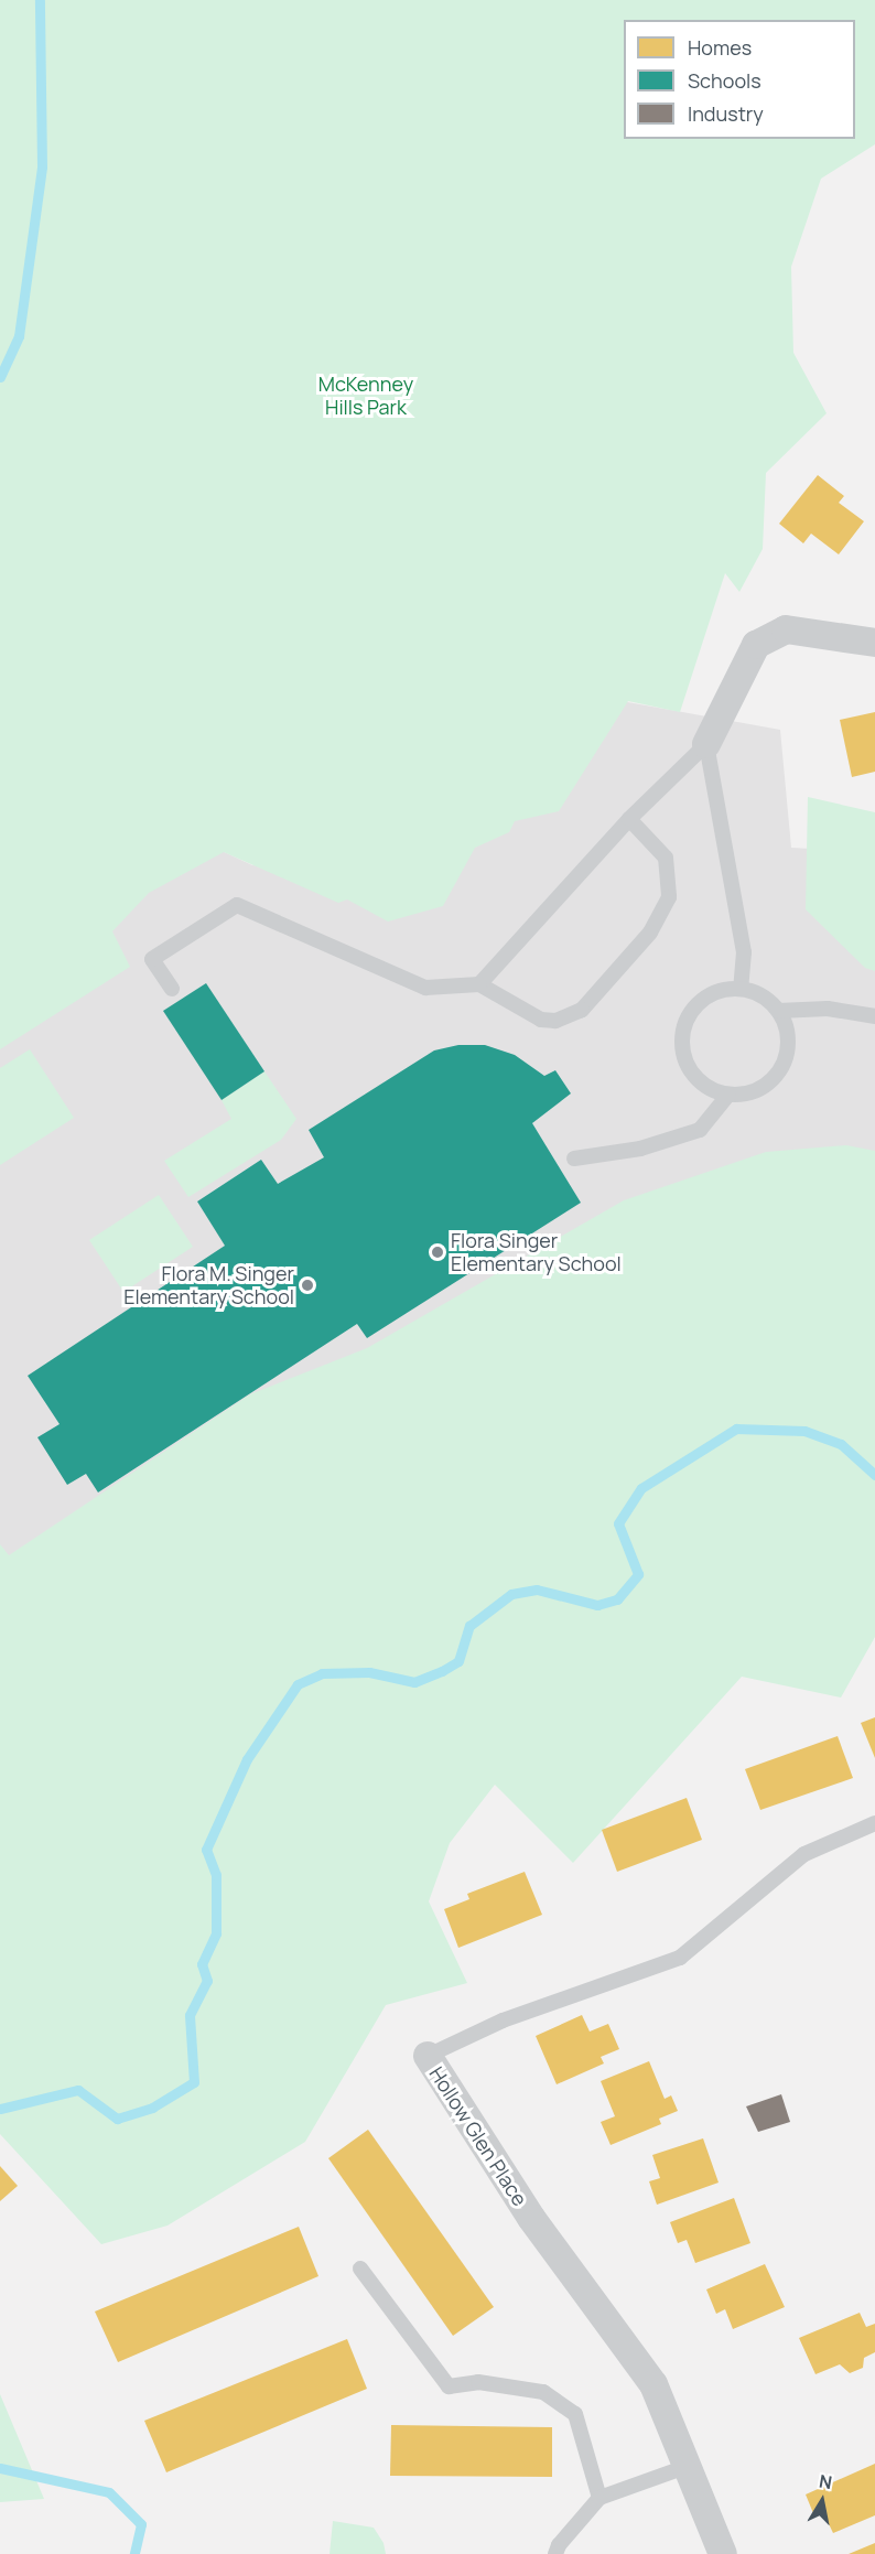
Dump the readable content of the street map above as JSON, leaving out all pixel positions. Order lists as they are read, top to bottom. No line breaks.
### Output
{"streets":{"street":["Hollow Glen Place"]},"parks":["McKenney Hills Park"],"places":["Flora Singer Elementary School","Flora M. Singer Elementary School"],"legend":["Homes","Schools","Industry"],"north":"top"}
